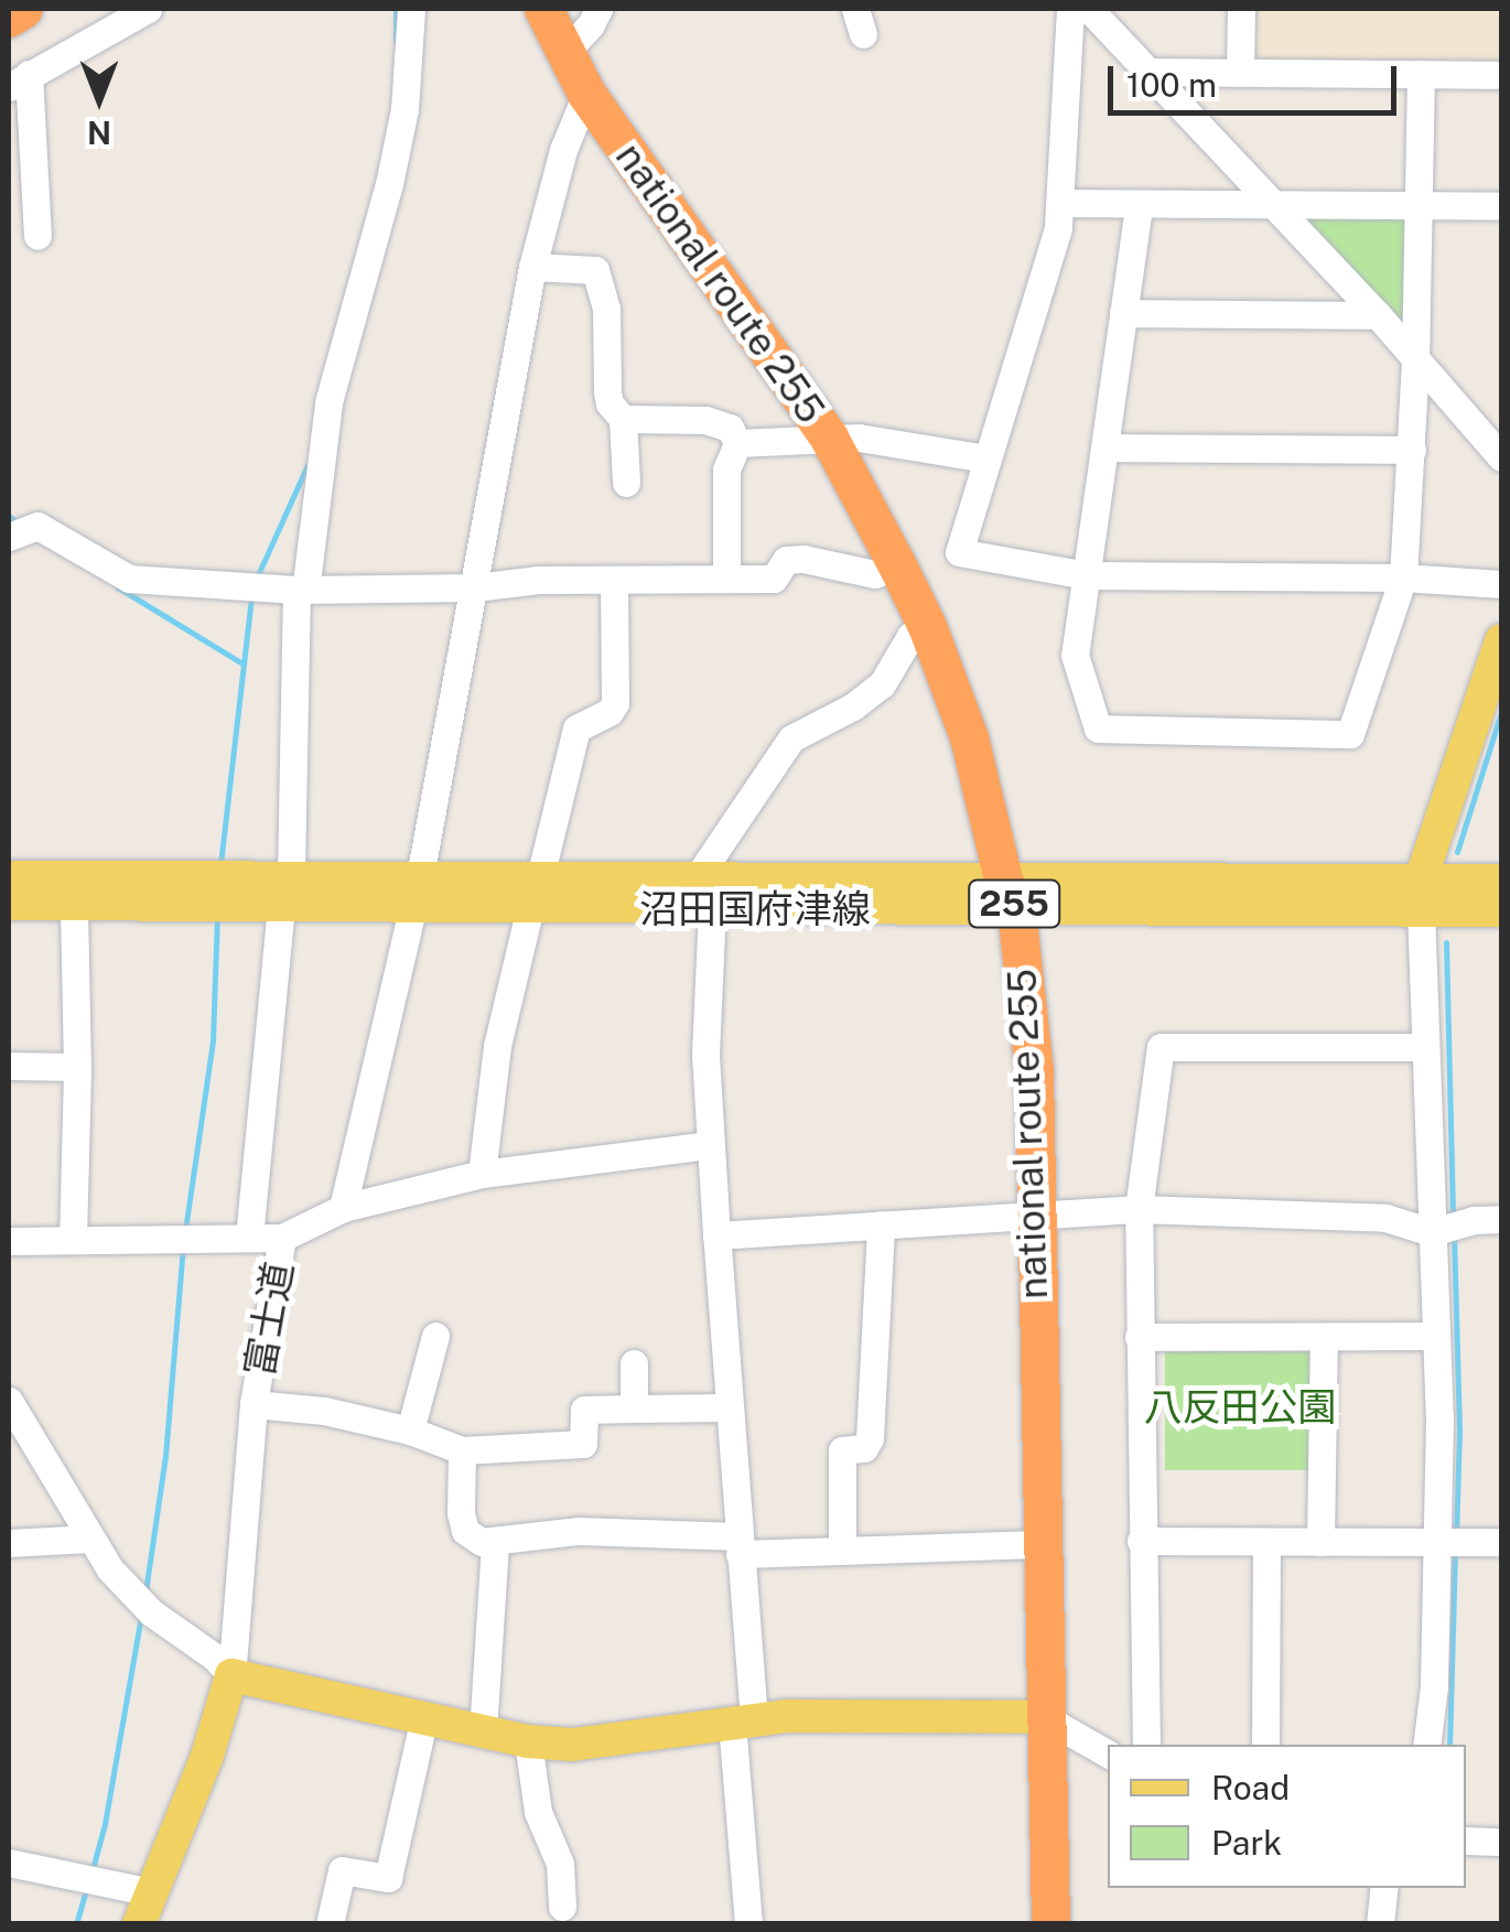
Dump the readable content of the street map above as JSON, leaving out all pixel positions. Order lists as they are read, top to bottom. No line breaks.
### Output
{"streets":{"highway":["national route 255","255"],"main road":["沼田国府津線"],"street":["富士道"]},"crossings":[["national route 255","沼田国府津線"]],"parks":["八反田公園"],"legend":["Road","Park"],"scale_bar":"100 m","north":"bottom"}
